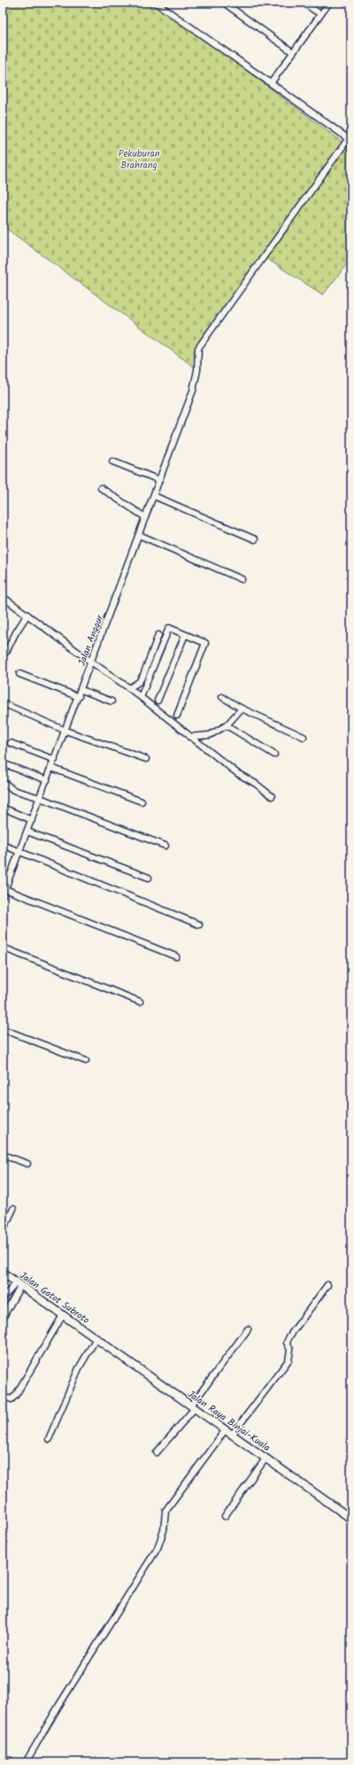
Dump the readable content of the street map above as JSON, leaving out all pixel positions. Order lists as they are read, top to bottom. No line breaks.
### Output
{"streets":{"main road":["Jalan Gatot Subroto","Jalan Raya Binjai-Kuala"],"street":["Jalan Anggur"]},"crossings":[["Jalan Gatot Subroto","Jalan Raya Binjai-Kuala"]],"parks":["Pekuburan Brahrang"]}
